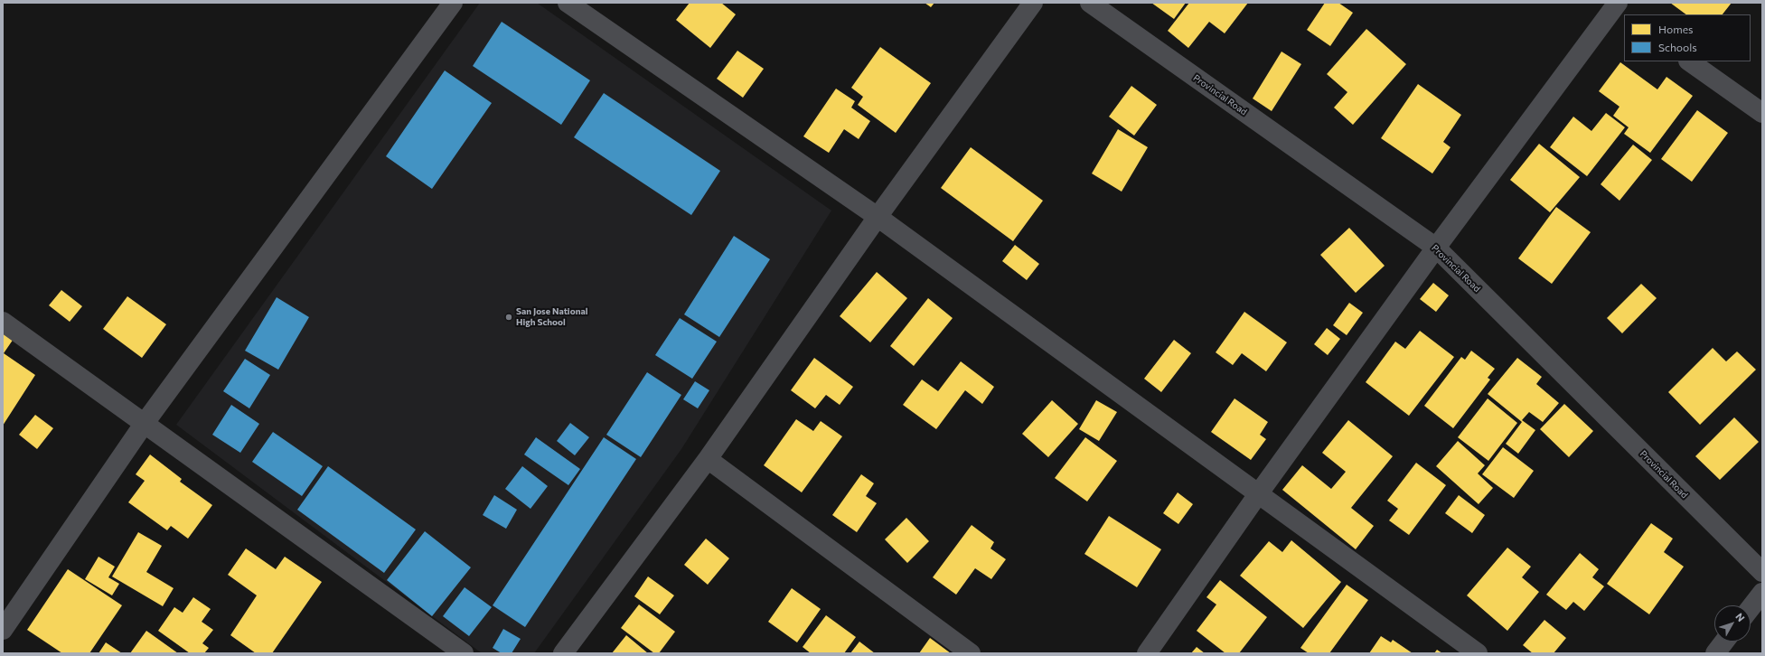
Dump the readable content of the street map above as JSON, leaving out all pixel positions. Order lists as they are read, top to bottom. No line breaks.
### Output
{"streets":{"street":["Provincial Road"]},"places":["San Jose National High School"],"legend":["Homes","Schools"],"north":"top right"}
